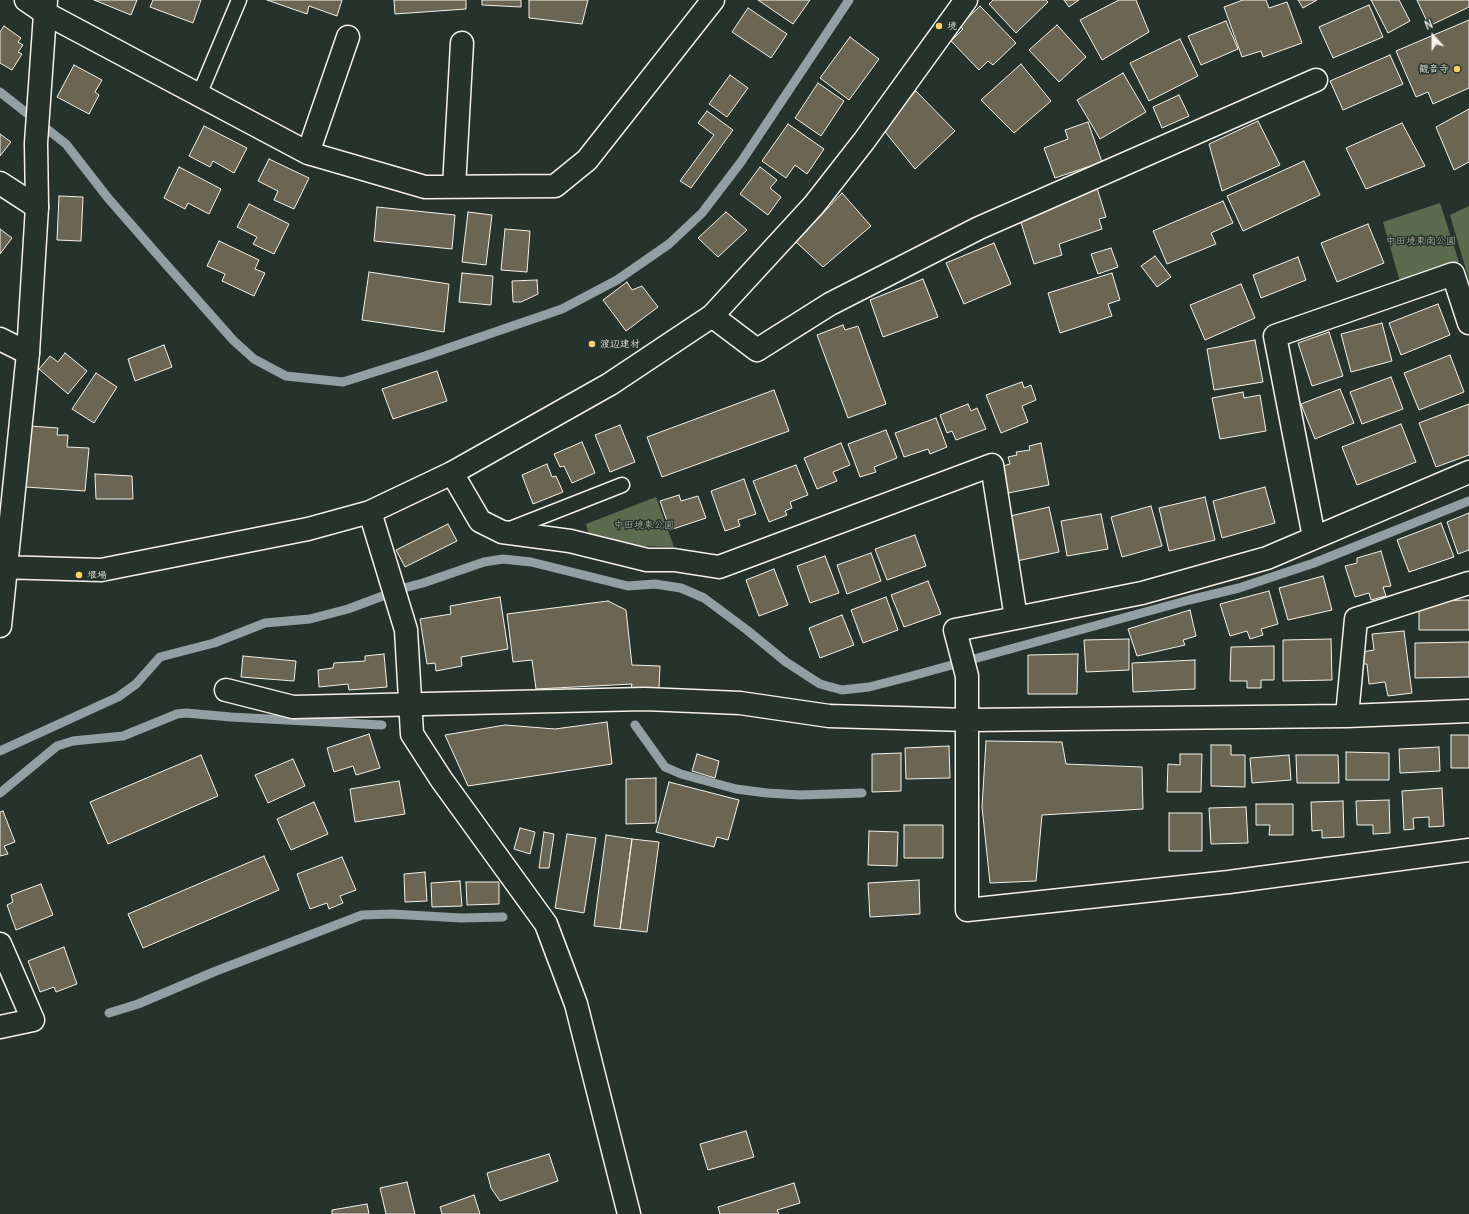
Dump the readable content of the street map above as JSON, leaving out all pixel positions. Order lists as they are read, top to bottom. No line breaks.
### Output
{"parks":["中田境東南公園","中田境東公園"],"places":["境","観音寺","渡辺建材","堰場"],"north":"top"}
